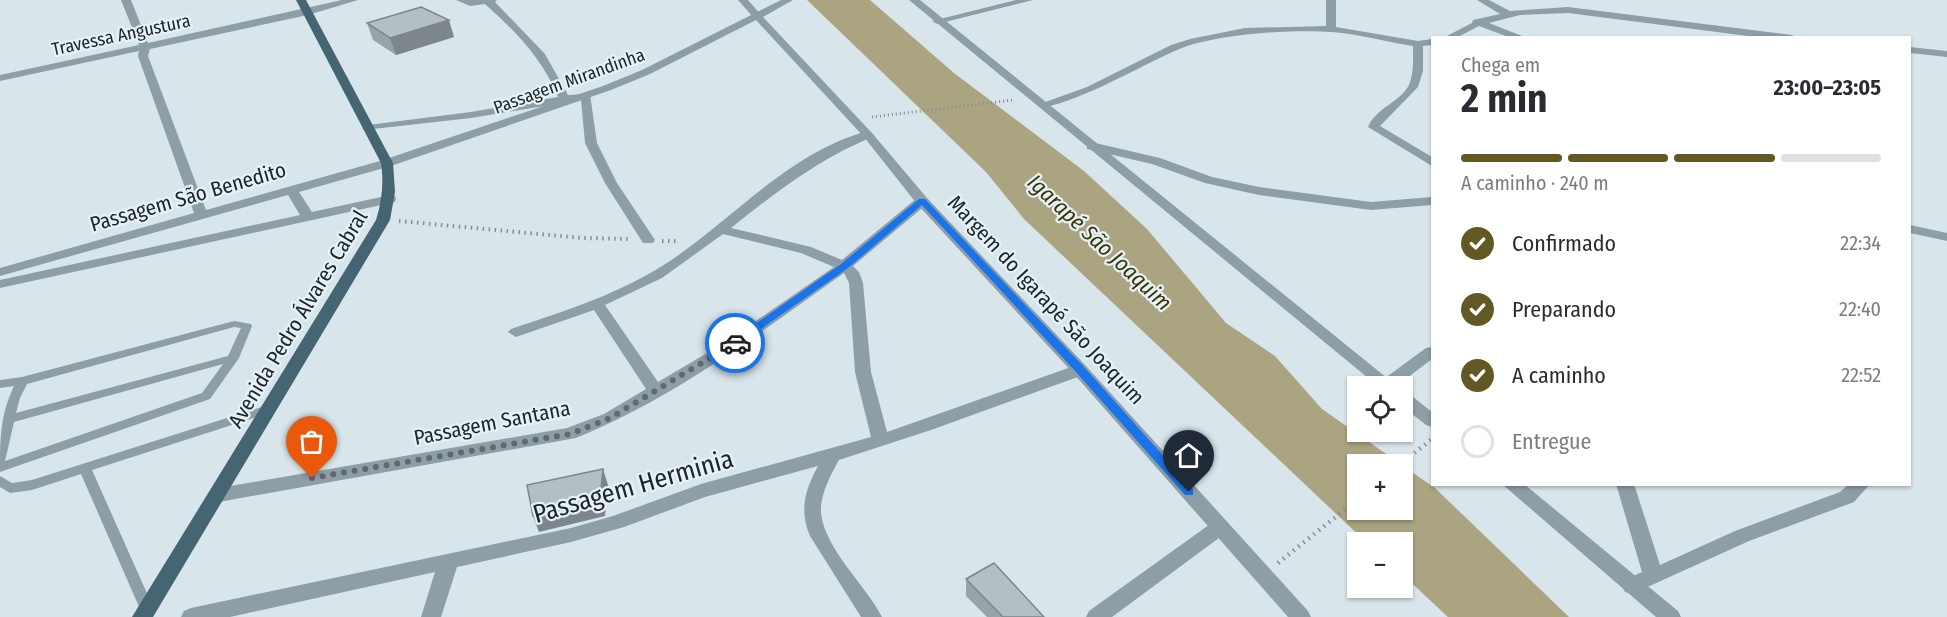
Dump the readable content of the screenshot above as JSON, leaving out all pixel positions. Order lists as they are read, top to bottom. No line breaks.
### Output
{"streets":{"main road":["Avenida Pedro Álvares Cabral"],"street":["Travessa Angustura","Passagem Mirandinha","Passagem São Benedito","Margem do Igarapé São Joaquim","Passagem Santana","Passagem Herminia"]},"crossings":[["Travessa Angustura","Avenida Pedro Álvares Cabral"],["Passagem Mirandinha","Passagem São Benedito"],["Passagem Mirandinha","Margem do Igarapé São Joaquim"],["Passagem Mirandinha","Avenida Pedro Álvares Cabral"],["Passagem São Benedito","Avenida Pedro Álvares Cabral"],["Margem do Igarapé São Joaquim","Passagem Santana"],["Margem do Igarapé São Joaquim","Passagem Herminia"],["Avenida Pedro Álvares Cabral","Passagem Santana"]],"water":["Igarapé São Joaquim"],"page":{"heading":["2 min","Chega em","23:00–23:05"],"bar":"A caminho · 240 m","list":[["Confirmado","22:34"],["Preparando","22:40"],["A caminho","22:52"],"Entregue"],"map_buttons":["+","−"]}}
